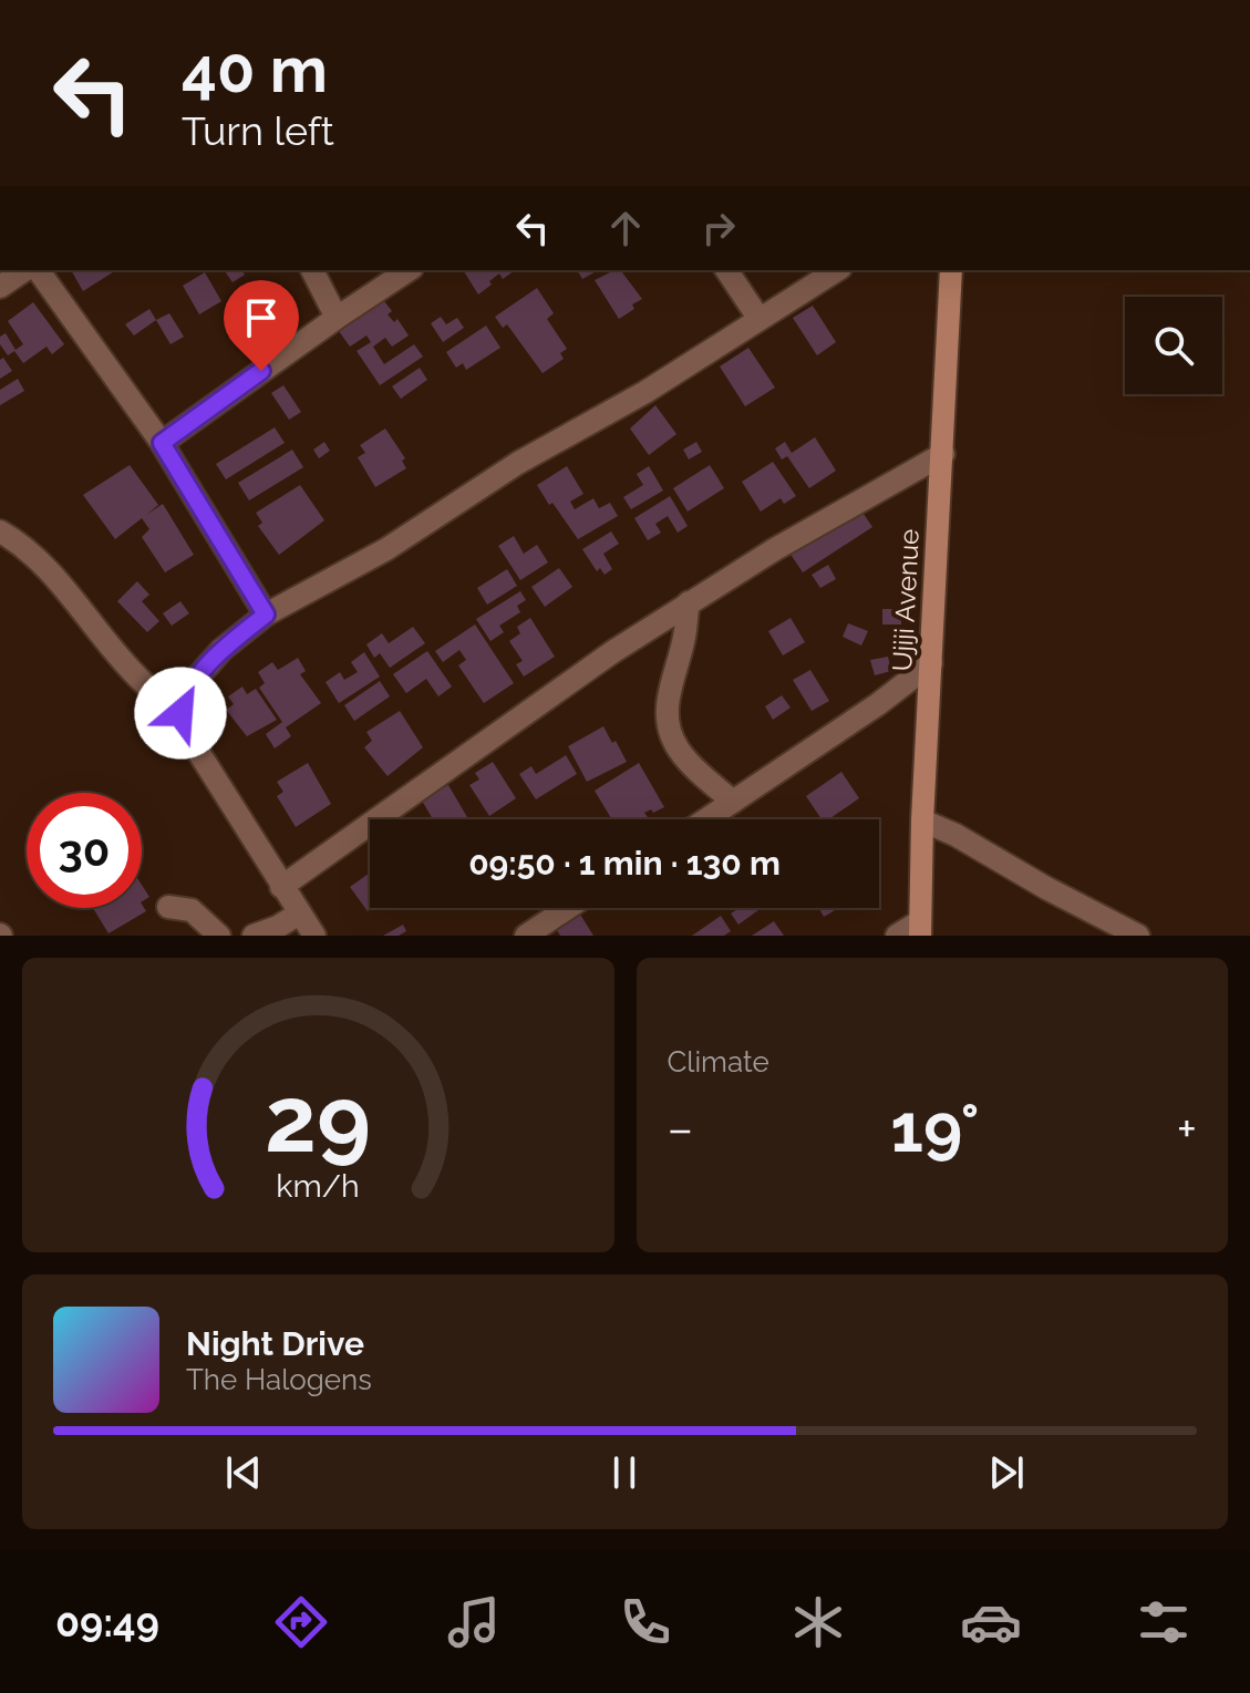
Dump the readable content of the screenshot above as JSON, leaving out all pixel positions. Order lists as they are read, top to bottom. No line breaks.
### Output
{"streets":{"main road":["Ujiji Avenue"]},"page":{"turn":["40 m","Turn left"],"limit":"30","trip":"09:50 · 1 min · 130 m","tile":"Climate","heat":["−","19°","+"],"song":["Night Drive","The Halogens"],"tabs":"09:49","gauge":["29","km/h"]}}
